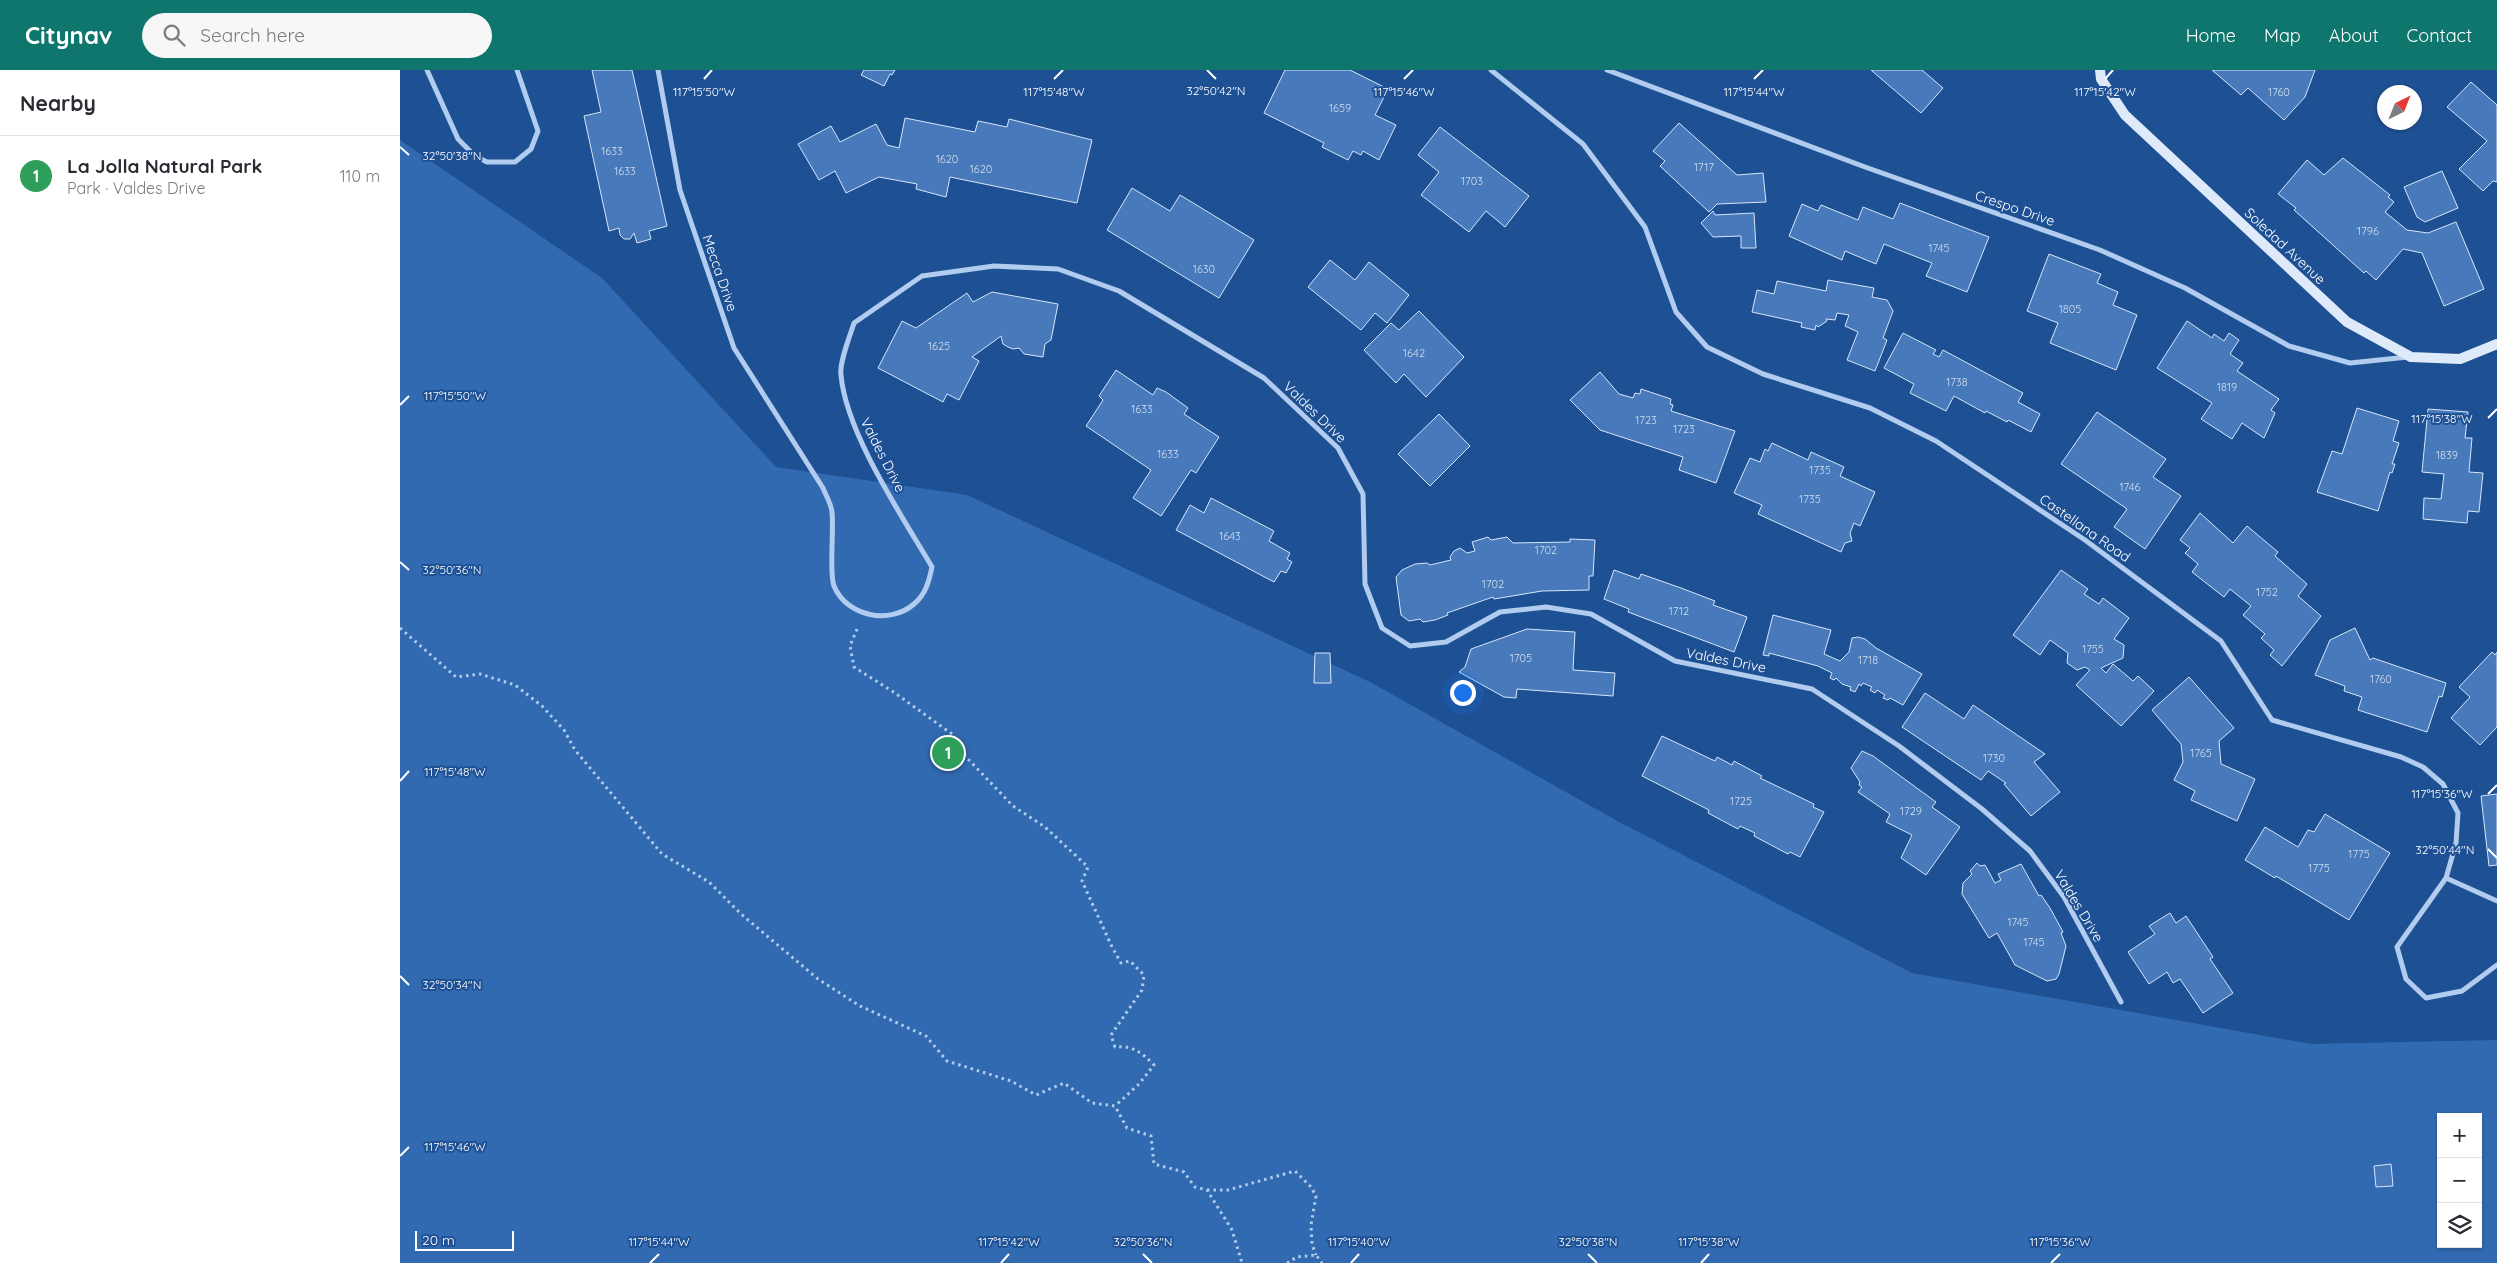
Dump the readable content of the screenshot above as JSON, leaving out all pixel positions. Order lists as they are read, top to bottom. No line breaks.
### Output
{"streets":{"street":["Crespo Drive","Soledad Avenue","Mecca Drive","Valdes Drive","Castellana Road"]},"crossings":[["Crespo Drive","Soledad Avenue"],["Mecca Drive","Valdes Drive"]],"house_numbers":["1760","1659","1633","1620","1717","1620","1633","1703","1796","1745","1630","1805","1625","1642","1738","1819","1633","1723","1723","1633","1839","1735","1746","1735","1643","1702","1702","1752","1712","1755","1705","1718","1760","1765","1730","1725","1729","1775","1775","1745","1745"],"scale_bar":"20 m","north":"top right","page":{"header":"Citynav","search":"Search here","nav":["Home","Map","About","Contact"],"heading":"Nearby","list":[{"mark":"1","name":"La Jolla Natural Park","note":"Park · Valdes Drive","value":"110 m"}],"pins":"1","map_buttons":["+","−"],"scale":"20 m"},"coordinates":["32°50'42\"N","117°15'50\"W","117°15'48\"W","117°15'46\"W","117°15'44\"W","117°15'42\"W","32°50'38\"N","117°15'38\"W","32°50'36\"N","117°15'36\"W","32°50'44\"N","32°50'34\"N","117°15'40\"W"]}
